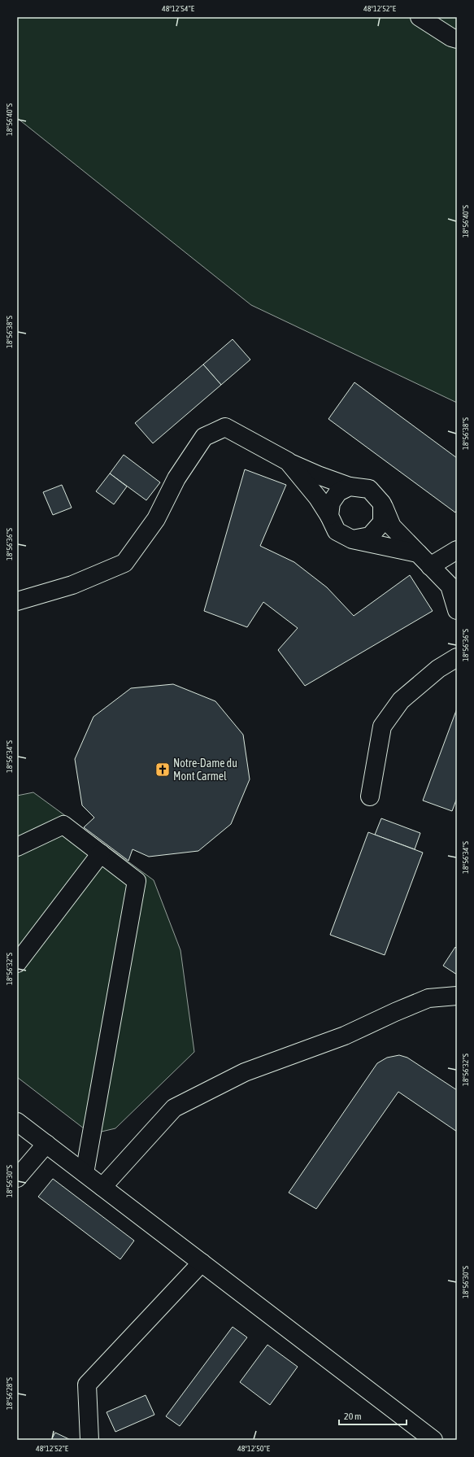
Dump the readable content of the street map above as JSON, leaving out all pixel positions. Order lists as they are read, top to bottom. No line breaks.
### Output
{"places":{"church":["Notre-Dame du Mont Carmel"]},"scale_bar":"20 m","coordinates":["48°12'54\"E","48°12'52\"E","18°56'40\"S","18°56'38\"S","18°56'36\"S","18°56'34\"S","18°56'32\"S","18°56'30\"S","18°56'28\"S","48°12'50\"E"]}
